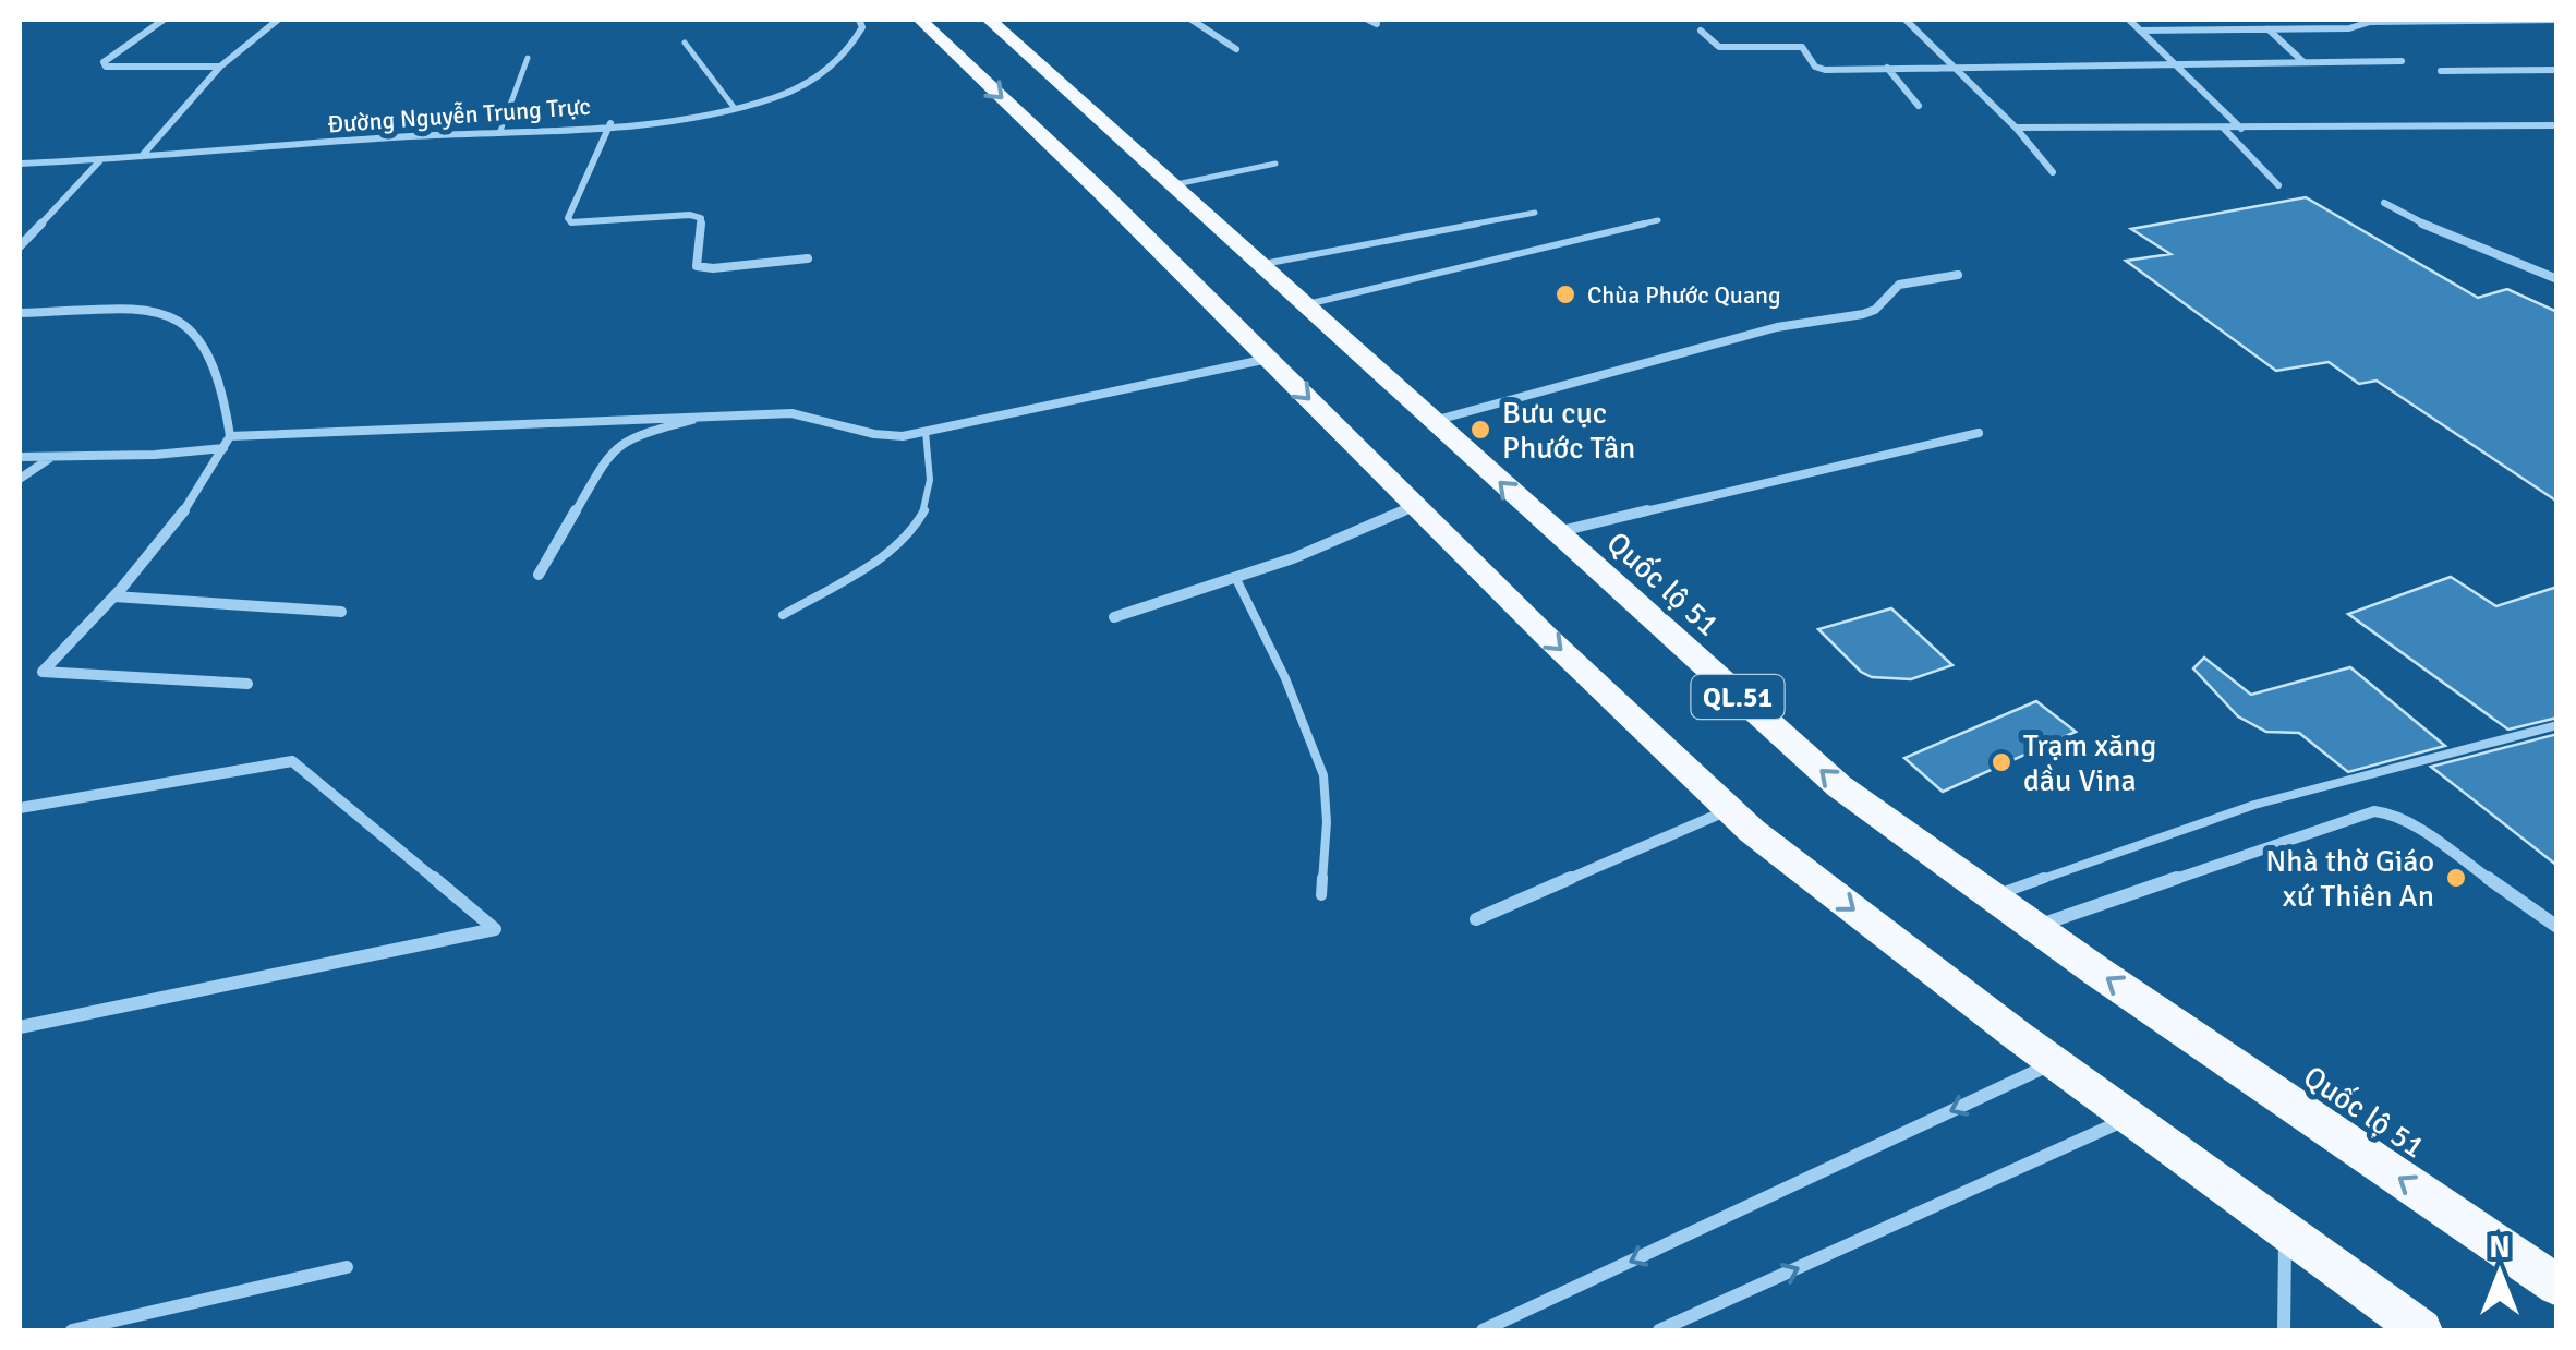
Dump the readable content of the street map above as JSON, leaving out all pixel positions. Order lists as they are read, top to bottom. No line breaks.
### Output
{"streets":{"highway":["Quốc lộ 51","QL.51"],"street":["Đường Nguyễn Trung Trực"]},"places":["Chùa Phước Quang","Bưu cục Phước Tân","Trạm xăng dầu Vina","Nhà thờ Giáo xứ Thiên An"],"north":"top"}
